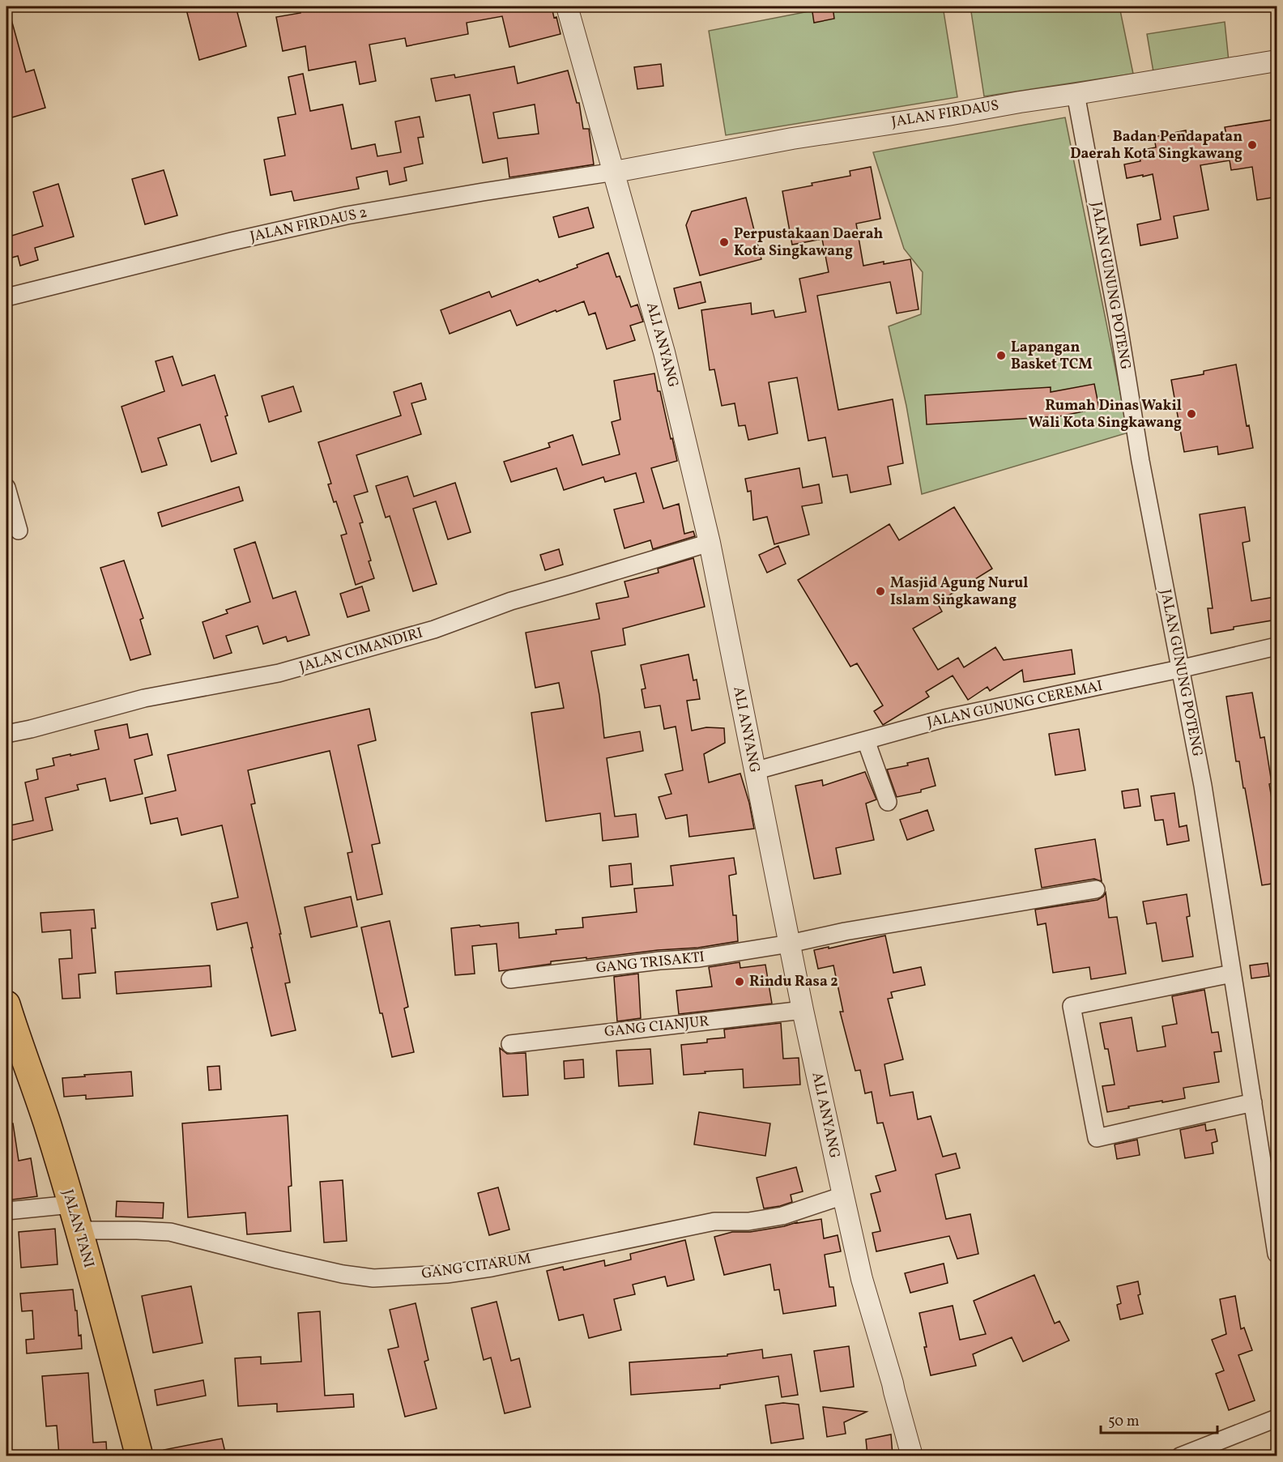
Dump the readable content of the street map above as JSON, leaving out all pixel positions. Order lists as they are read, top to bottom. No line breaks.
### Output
{"streets":{"highway":["JALAN TANI"],"street":["JALAN FIRDAUS","JALAN FIRDAUS 2","JALAN GUNUNG POTENG","ALI ANYANG","JALAN CIMANDIRI","JALAN GUNUNG CEREMAI","GANG TRISAKTI","GANG CIANJUR","GANG CITARUM"]},"crossings":[["JALAN FIRDAUS","JALAN FIRDAUS 2"],["JALAN FIRDAUS","JALAN GUNUNG POTENG"],["JALAN FIRDAUS","ALI ANYANG"],["JALAN FIRDAUS 2","ALI ANYANG"],["JALAN GUNUNG POTENG","JALAN GUNUNG CEREMAI"],["ALI ANYANG","JALAN CIMANDIRI"],["ALI ANYANG","JALAN GUNUNG CEREMAI"],["ALI ANYANG","GANG TRISAKTI"],["ALI ANYANG","GANG CIANJUR"],["ALI ANYANG","GANG CITARUM"],["JALAN TANI","GANG CITARUM"]],"places":["Badan Pendapatan Daerah Kota Singkawang","Perpustakaan Daerah Kota Singkawang","Lapangan Basket TCM","Rumah Dinas Wakil Wali Kota Singkawang","Masjid Agung Nurul Islam Singkawang","Rindu Rasa 2"],"scale_bar":"50 m"}
